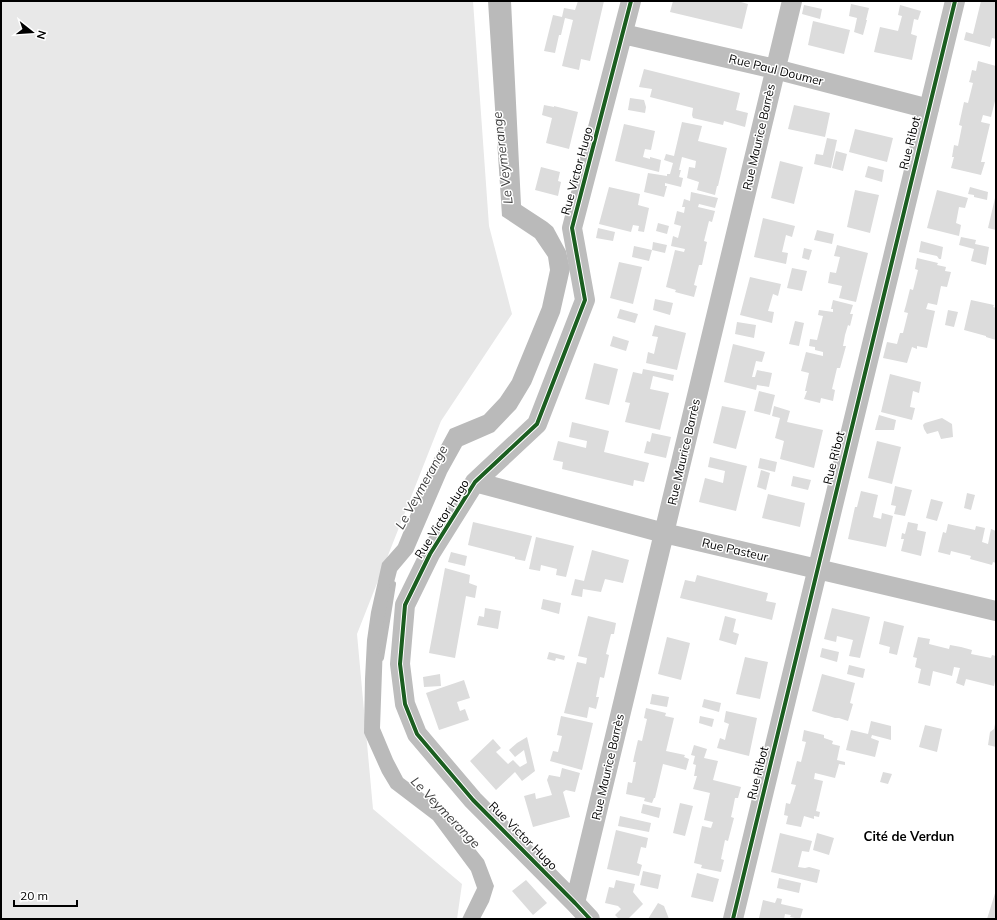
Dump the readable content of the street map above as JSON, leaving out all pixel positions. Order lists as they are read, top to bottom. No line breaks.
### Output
{"streets":{"street":["Rue Paul Doumer","Rue Maurice Barrès","Rue Ribot","Rue Victor Hugo","Rue Pasteur"]},"crossings":[["Rue Paul Doumer","Rue Maurice Barrès"],["Rue Paul Doumer","Rue Ribot"],["Rue Paul Doumer","Rue Victor Hugo"],["Rue Maurice Barrès","Rue Victor Hugo"],["Rue Maurice Barrès","Rue Pasteur"],["Rue Ribot","Rue Pasteur"],["Rue Victor Hugo","Rue Pasteur"]],"districts":["Cité de Verdun"],"water":["Le Veymerange"],"scale_bar":"20 m","north":"right"}
